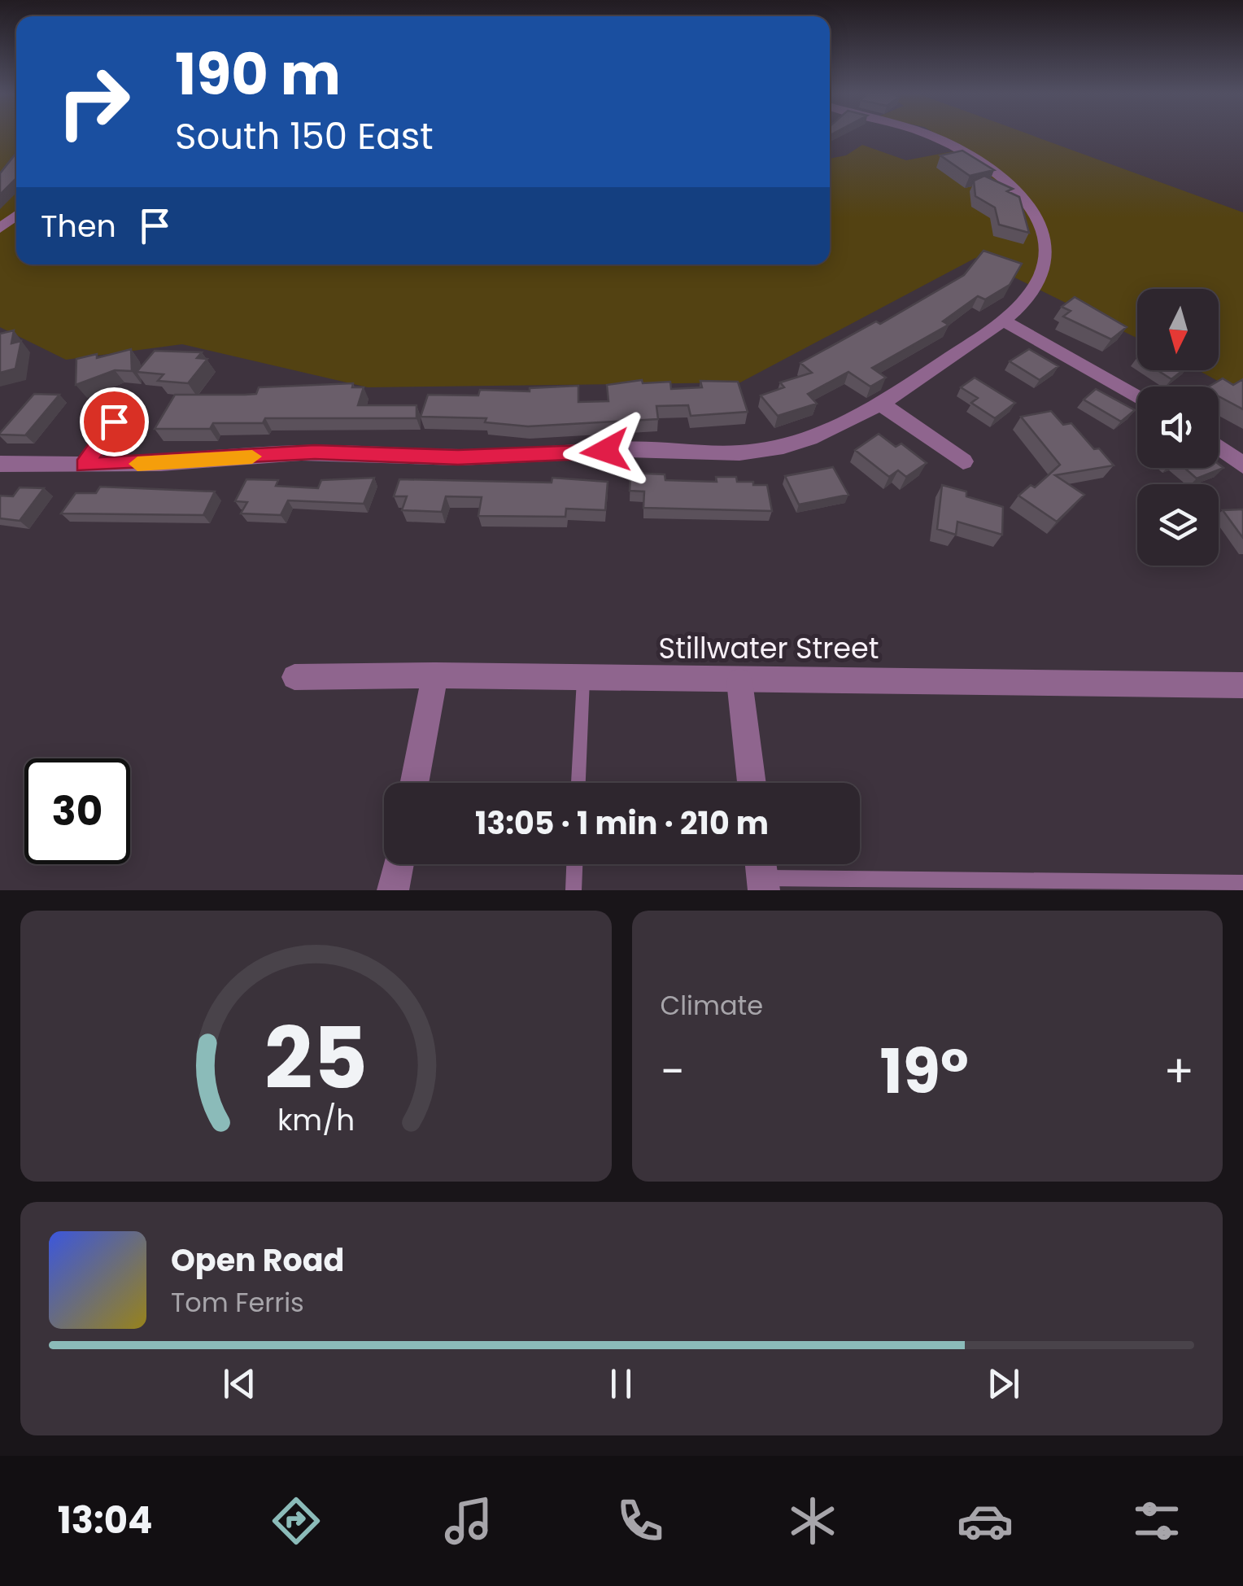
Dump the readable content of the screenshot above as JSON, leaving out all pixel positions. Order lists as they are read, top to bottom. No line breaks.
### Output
{"streets":{"street":["Stillwater Street"]},"north":"bottom","page":{"turn":["190 m","South 150 East"],"then":"Then","limit":"30","trip":"13:05 · 1 min · 210 m","tile":"Climate","heat":["−","19°","+"],"song":["Open Road","Tom Ferris"],"tabs":"13:04","gauge":["25","km/h"]}}
